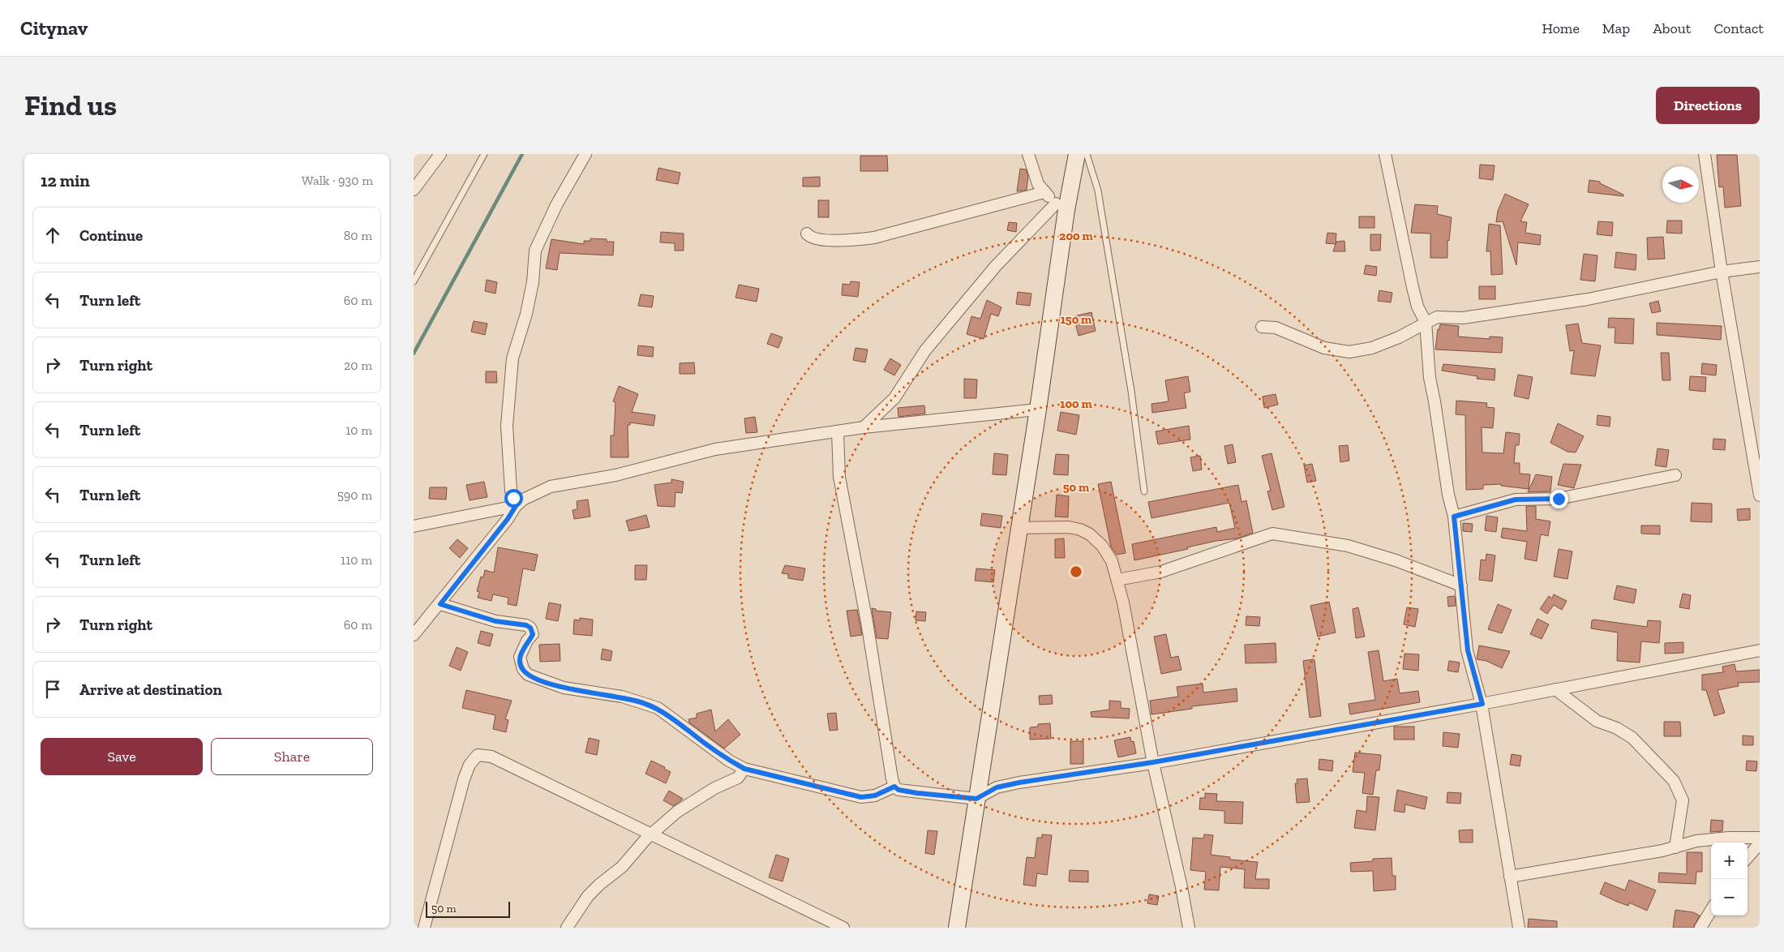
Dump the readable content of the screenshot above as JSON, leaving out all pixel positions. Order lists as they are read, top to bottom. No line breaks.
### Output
{"scale_bar":"50 m","north":"right","page":{"header":"Citynav","nav":["Home","Map","About","Contact"],"buttons":["Directions",["Save","Share"]],"title":"Find us","heading":["12 min","Walk · 930 m"],"list":[["Continue","80 m"],["Turn left","60 m"],["Turn right","20 m"],["Turn left","10 m"],["Turn left","590 m"],["Turn left","110 m"],["Turn right","60 m"],"Arrive at destination"],"map_buttons":["+","−"],"scale":"50 m"},"rings":["200 m","150 m","100 m","50 m"]}
